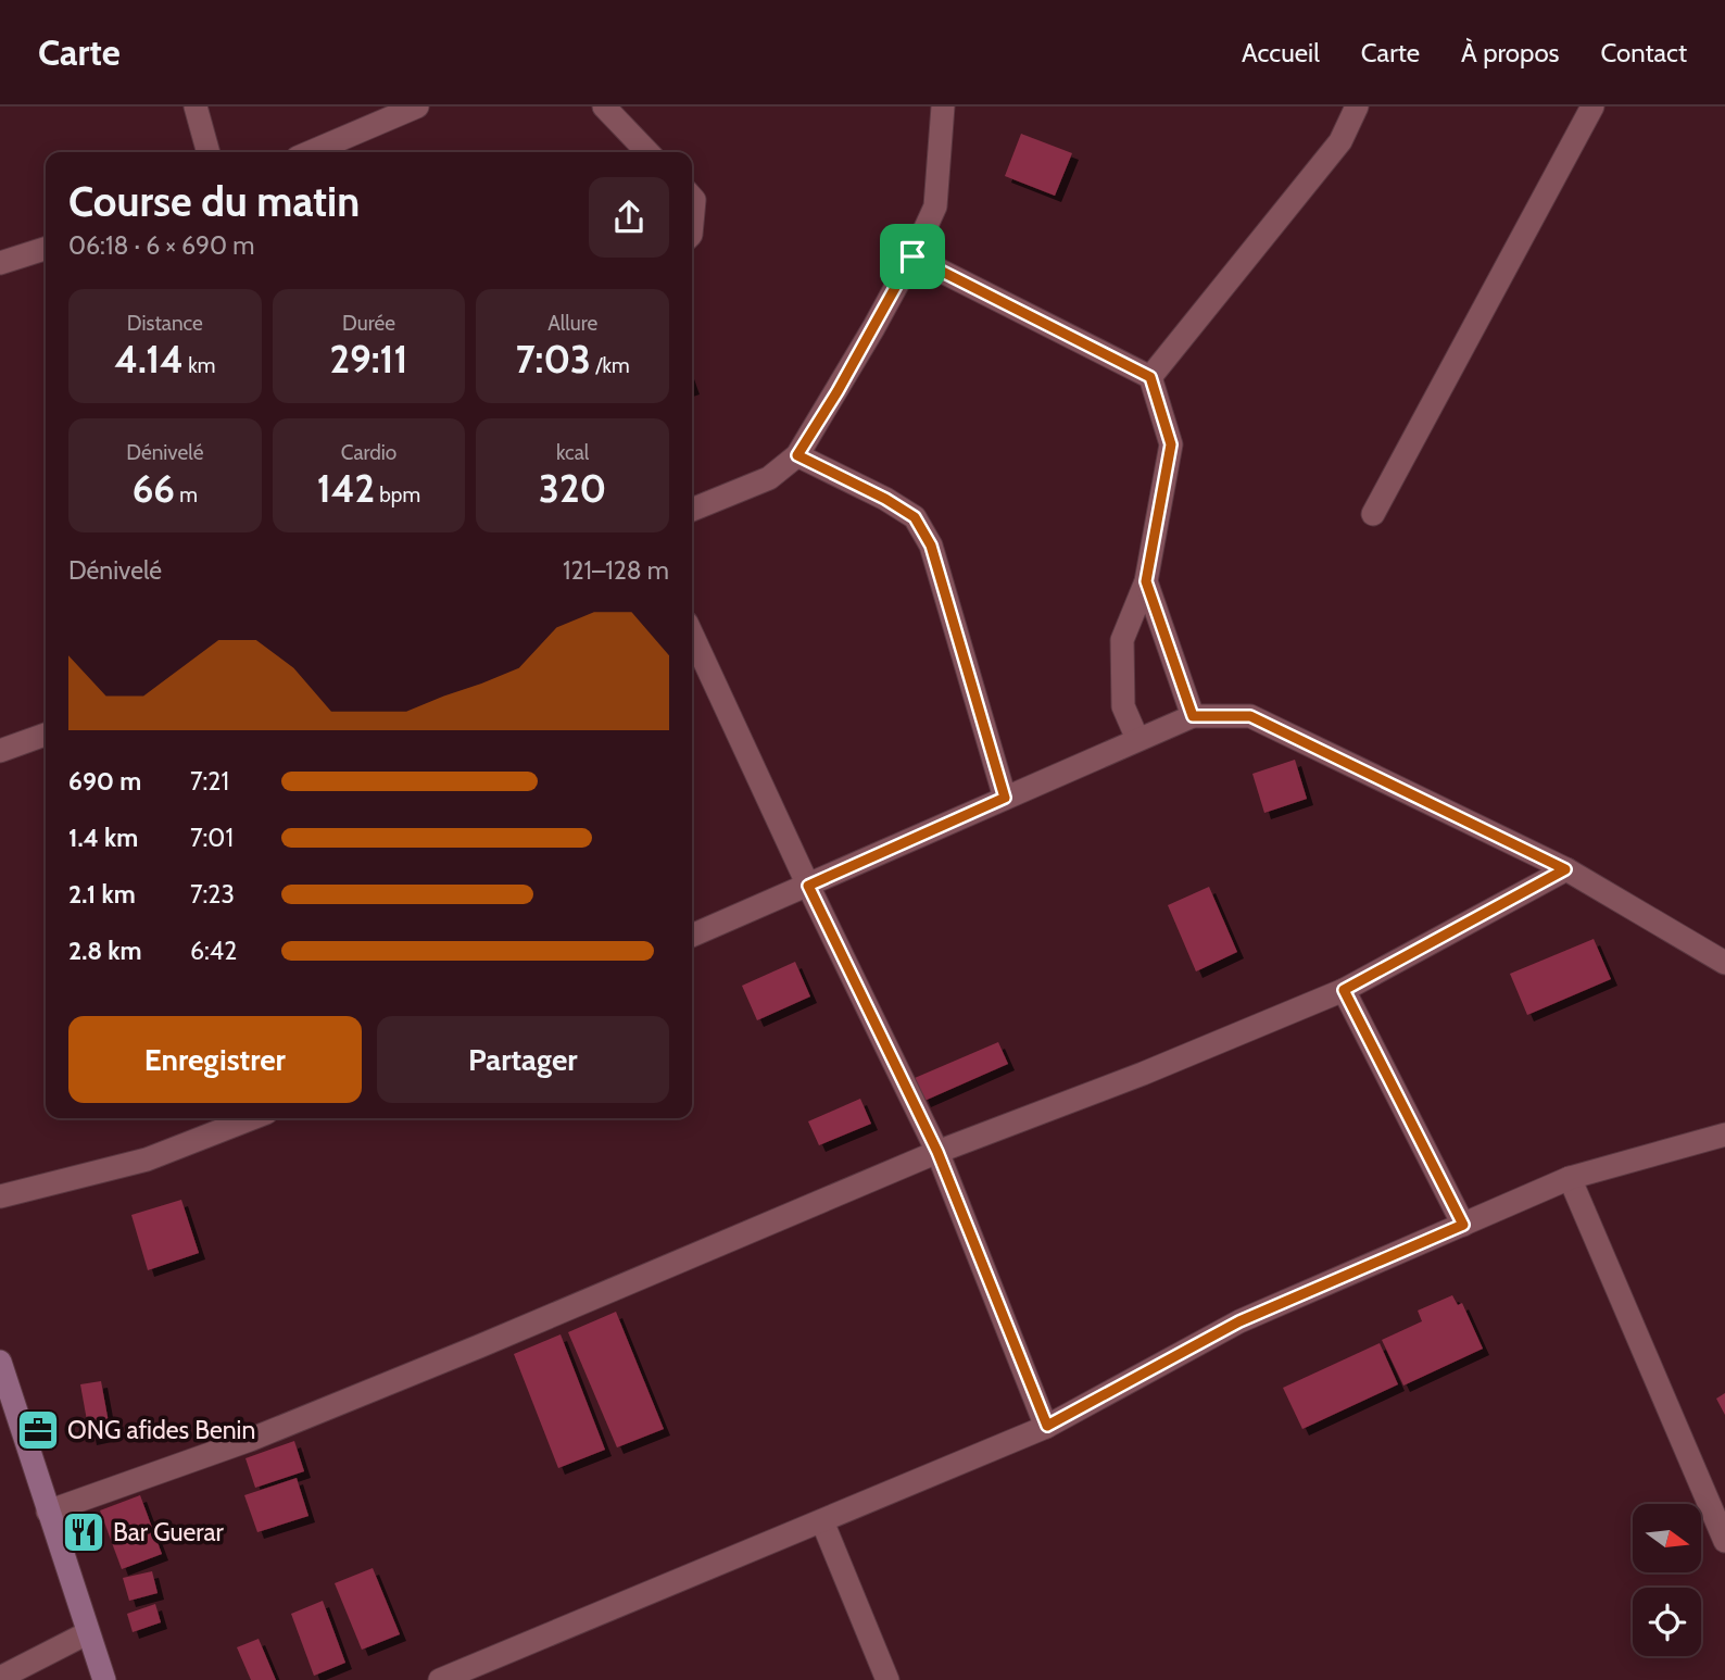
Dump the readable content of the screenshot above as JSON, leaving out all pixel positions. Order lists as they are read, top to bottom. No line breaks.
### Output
{"places":{"office":["ONG afides Benin"],"restaurant":["Bar Guerar"]},"north":"right","page":{"header":"Carte","nav":["Accueil","Carte","À propos","Contact"],"heading":["Course du matin","06:18 · 6 × 690 m"],"stats":[["Distance","4.14 km"],["Durée","29:11"],["Allure","7:03 /km"],["Dénivelé","66 m"],["Cardio","142 bpm"],["kcal","320"]],"chart":["Dénivelé","121–128 m"],"list":[{"name":"690 m","note":"7:21"},{"name":"1.4 km","note":"7:01"},{"name":"2.1 km","note":"7:23"},{"name":"2.8 km","note":"6:42"}],"buttons":["Enregistrer","Partager"]}}
